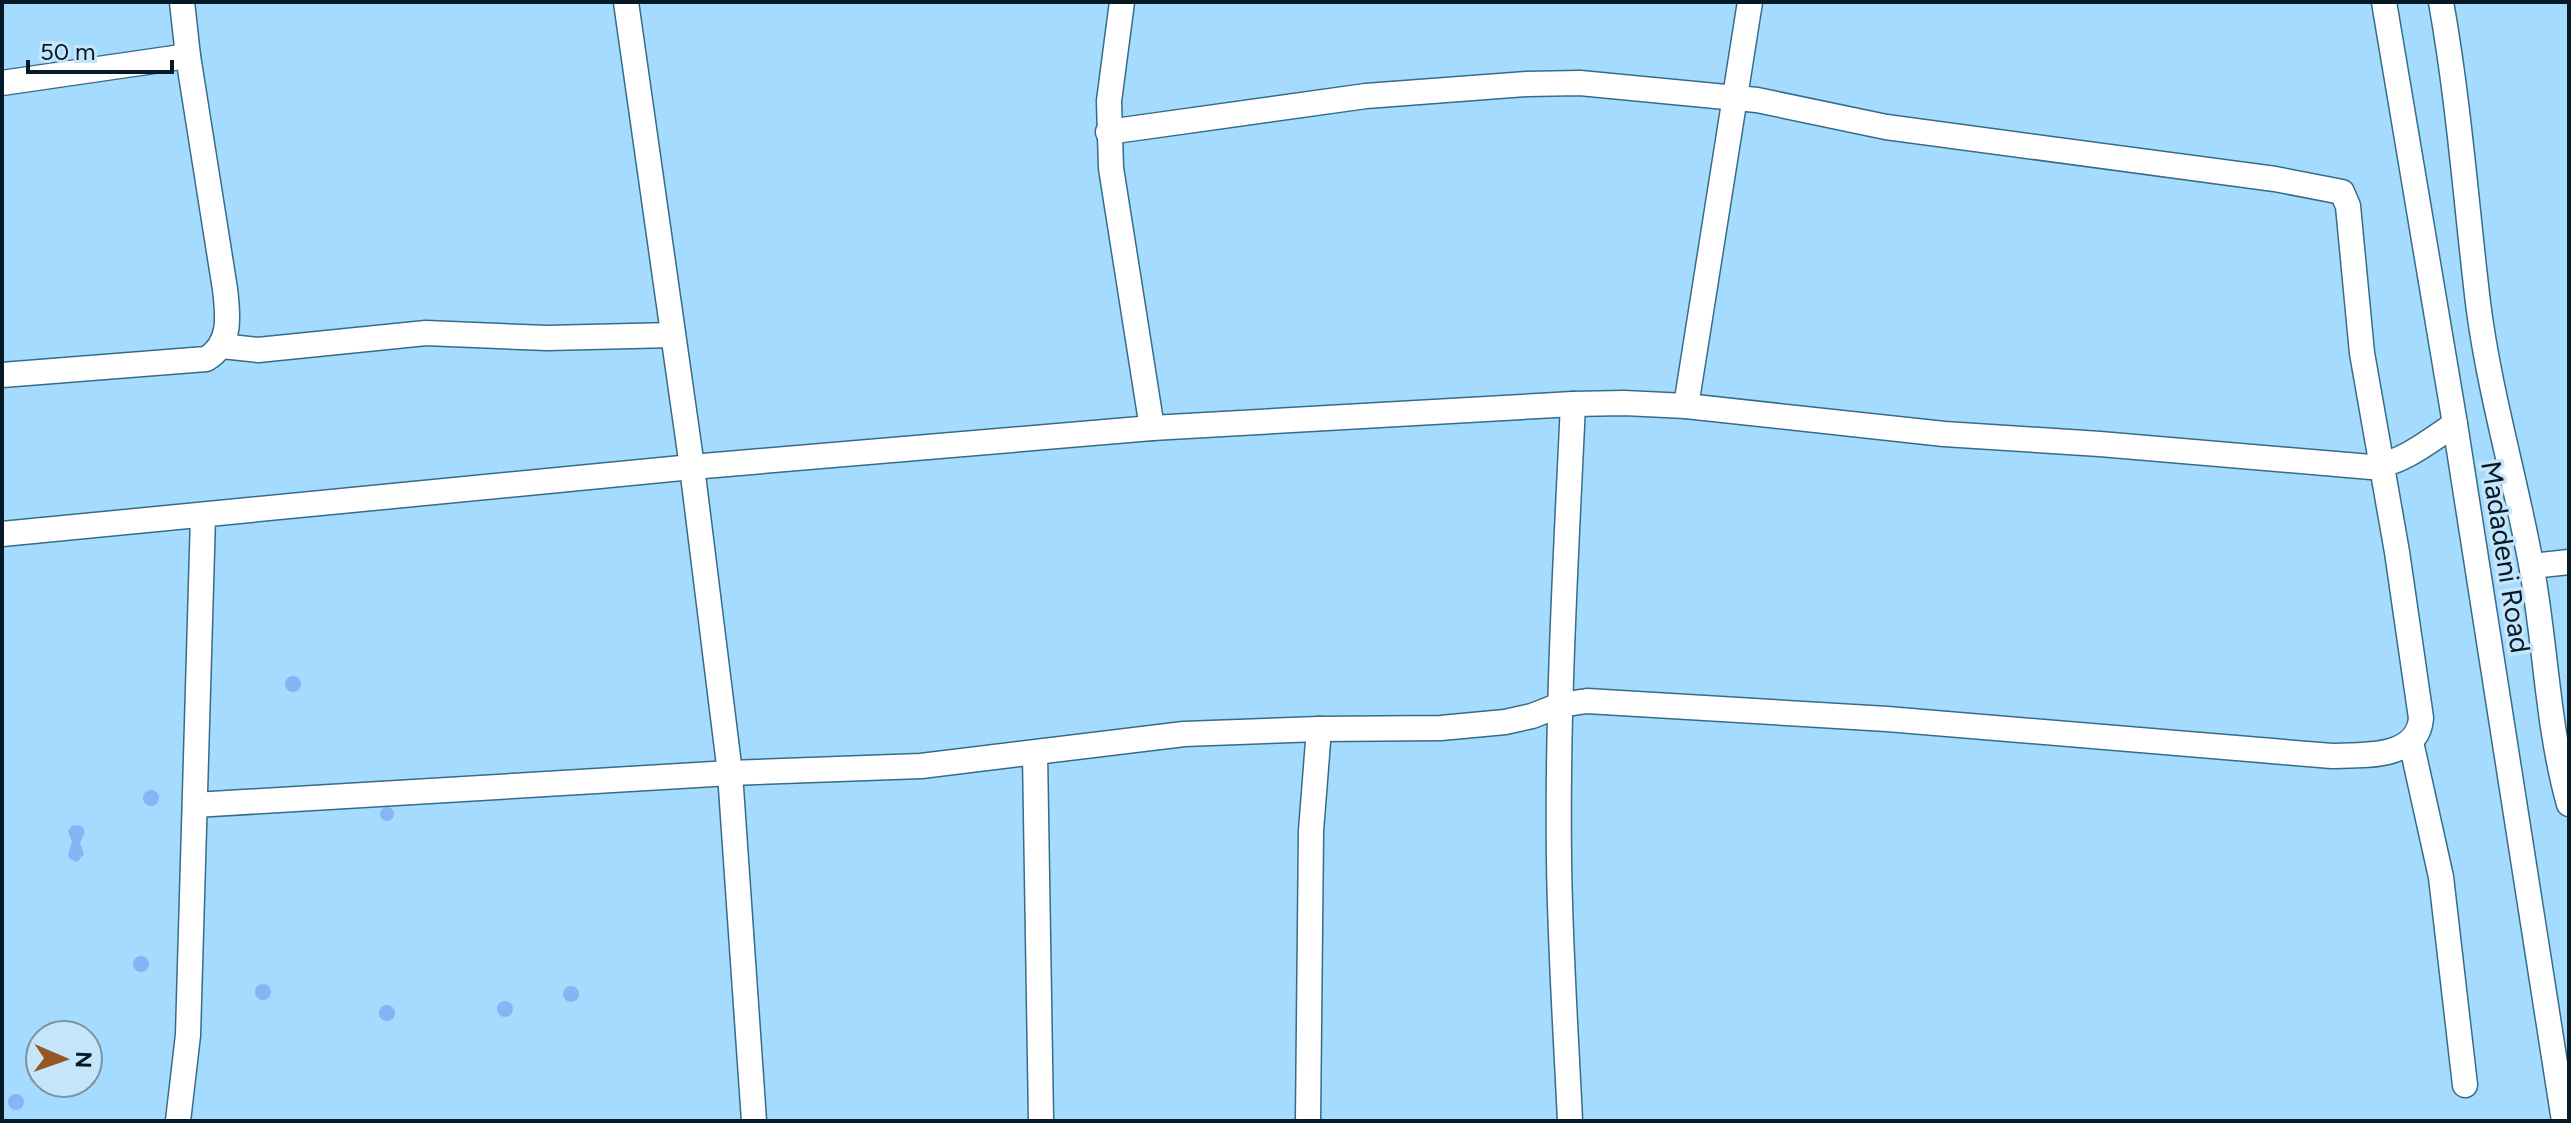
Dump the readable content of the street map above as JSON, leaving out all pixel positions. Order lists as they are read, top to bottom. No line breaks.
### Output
{"streets":{"street":["Madadeni Road"]},"scale_bar":"50 m","north":"right"}
